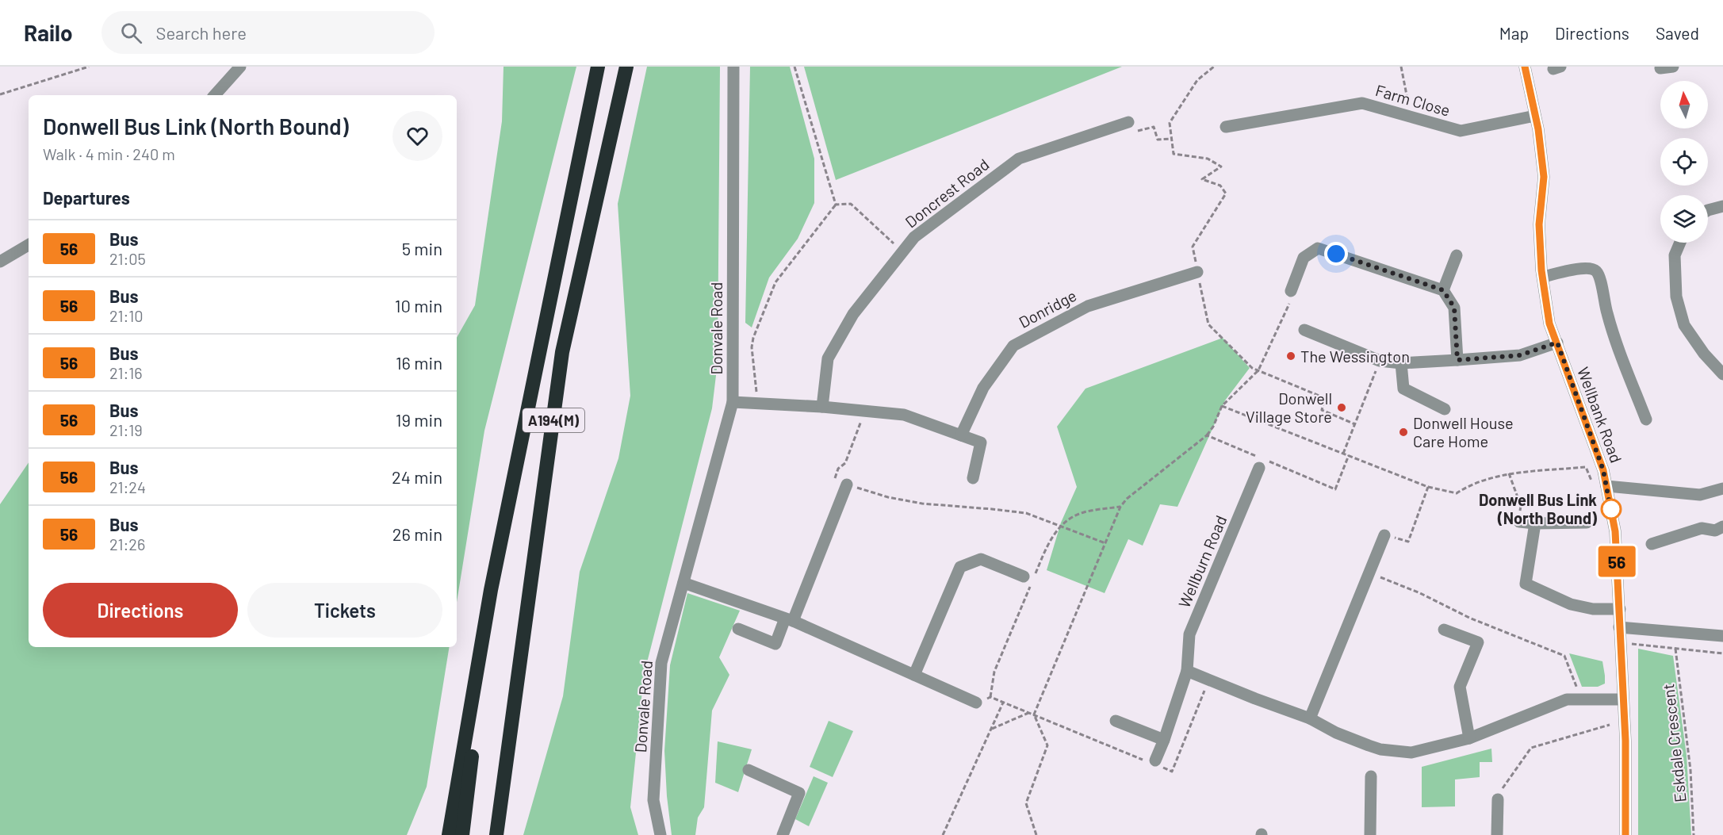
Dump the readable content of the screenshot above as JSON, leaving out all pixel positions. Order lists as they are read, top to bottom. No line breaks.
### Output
{"streets":{"highway":["A194(M)"],"street":["Farm Close","Doncrest Road","Donridge","Donvale Road","Wellbank Road","Wellburn Road"],"path":["Eskdale Crescent"]},"crossings":[["Farm Close","Wellbank Road"]],"places":["The Wessington","Donwell Village Store","Donwell House Care Home","Donwell Bus Link (North Bound)"],"lines":["bus line 56"],"north":"top","page":{"header":"Railo","search":"Search here","nav":["Map","Directions","Saved"],"on_map":"56","heading":[["Donwell Bus Link (North Bound)","Walk · 4 min · 240 m"],"Departures"],"list":[{"mark":"56","name":"Bus","note":"21:05","value":"5 min"},{"mark":"56","name":"Bus","note":"21:10","value":"10 min"},{"mark":"56","name":"Bus","note":"21:16","value":"16 min"},{"mark":"56","name":"Bus","note":"21:19","value":"19 min"},{"mark":"56","name":"Bus","note":"21:24","value":"24 min"},{"mark":"56","name":"Bus","note":"21:26","value":"26 min"}],"buttons":["Directions","Tickets"]}}
